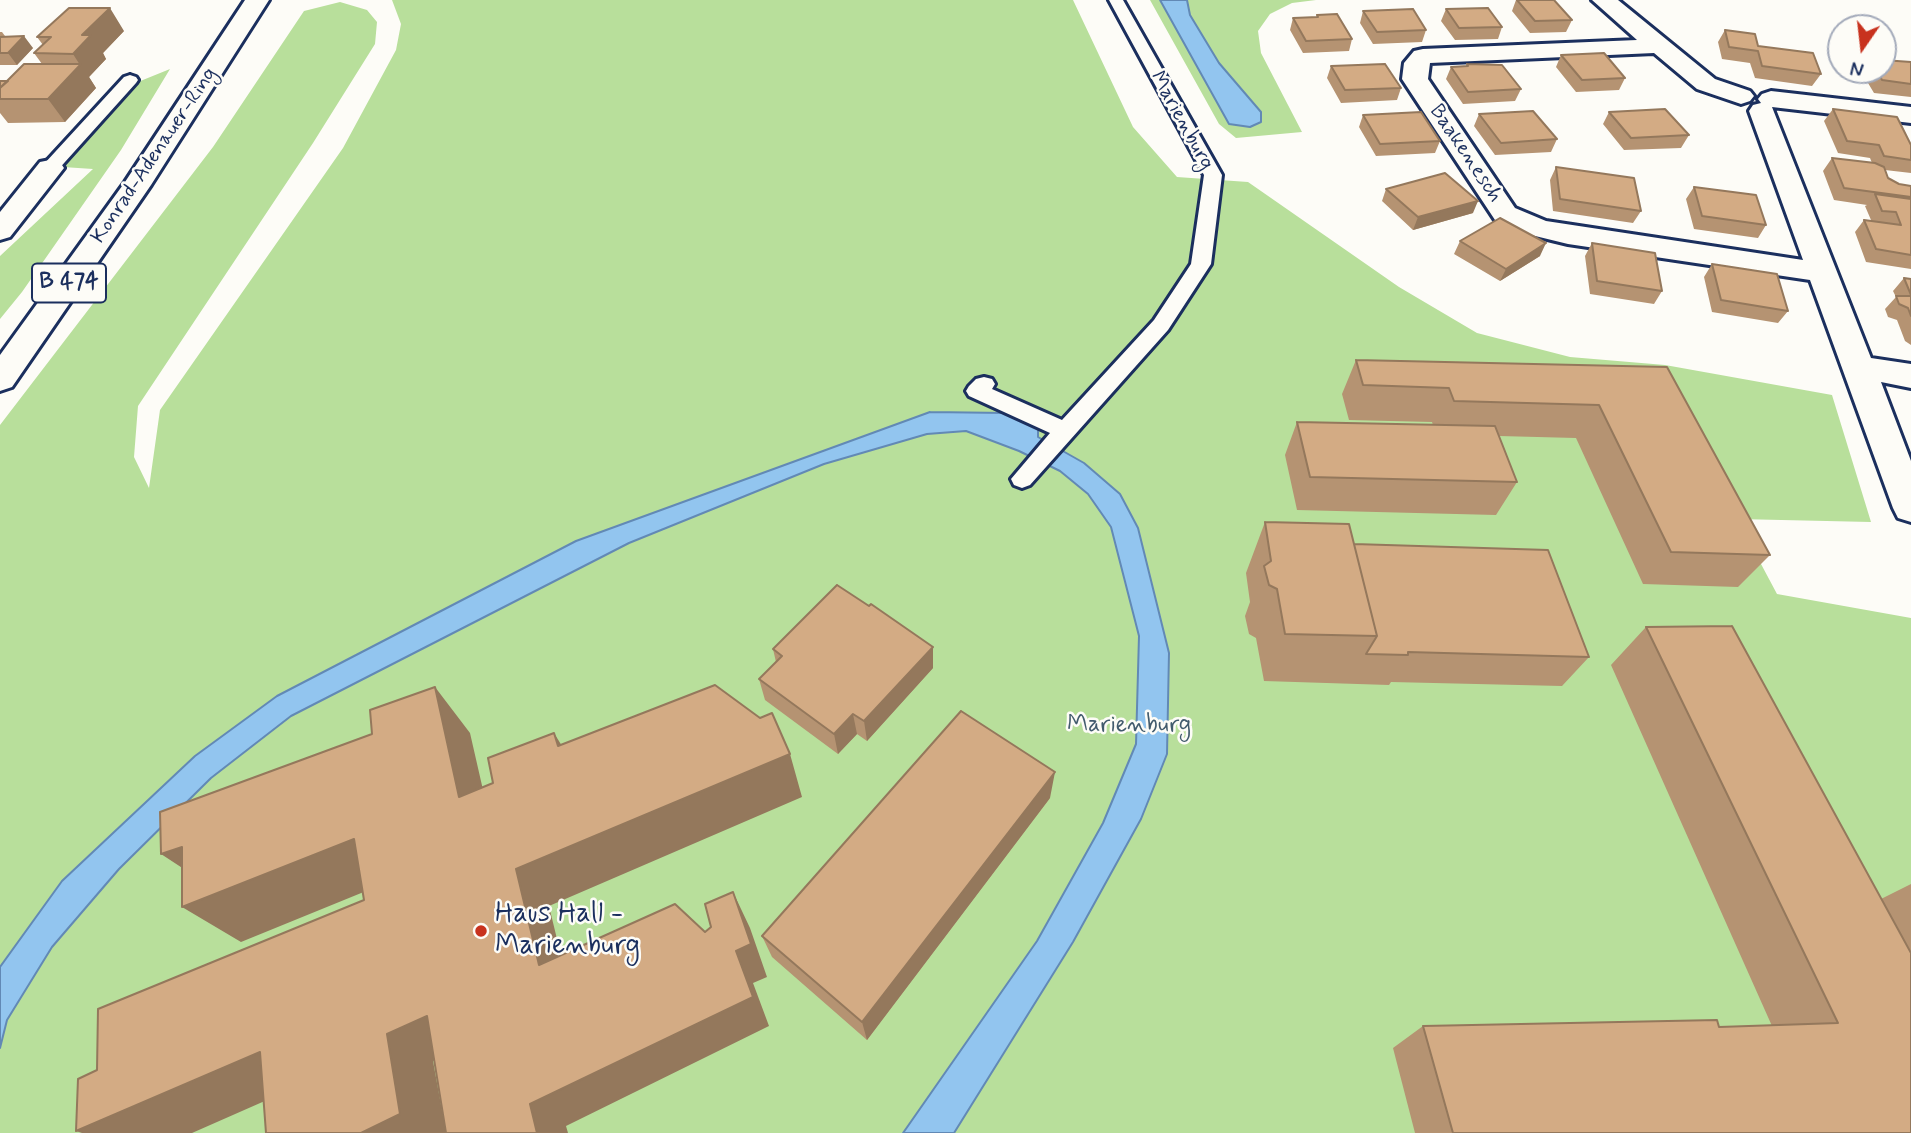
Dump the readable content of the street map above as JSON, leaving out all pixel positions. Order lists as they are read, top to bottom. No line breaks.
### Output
{"streets":{"street":["Baakenesch","Konrad-Adenauer-Ring","B 474"],"lane":["Marienburg"]},"parks":["Marienburg"],"places":["Haus Hall - Marienburg"],"north":"bottom"}
